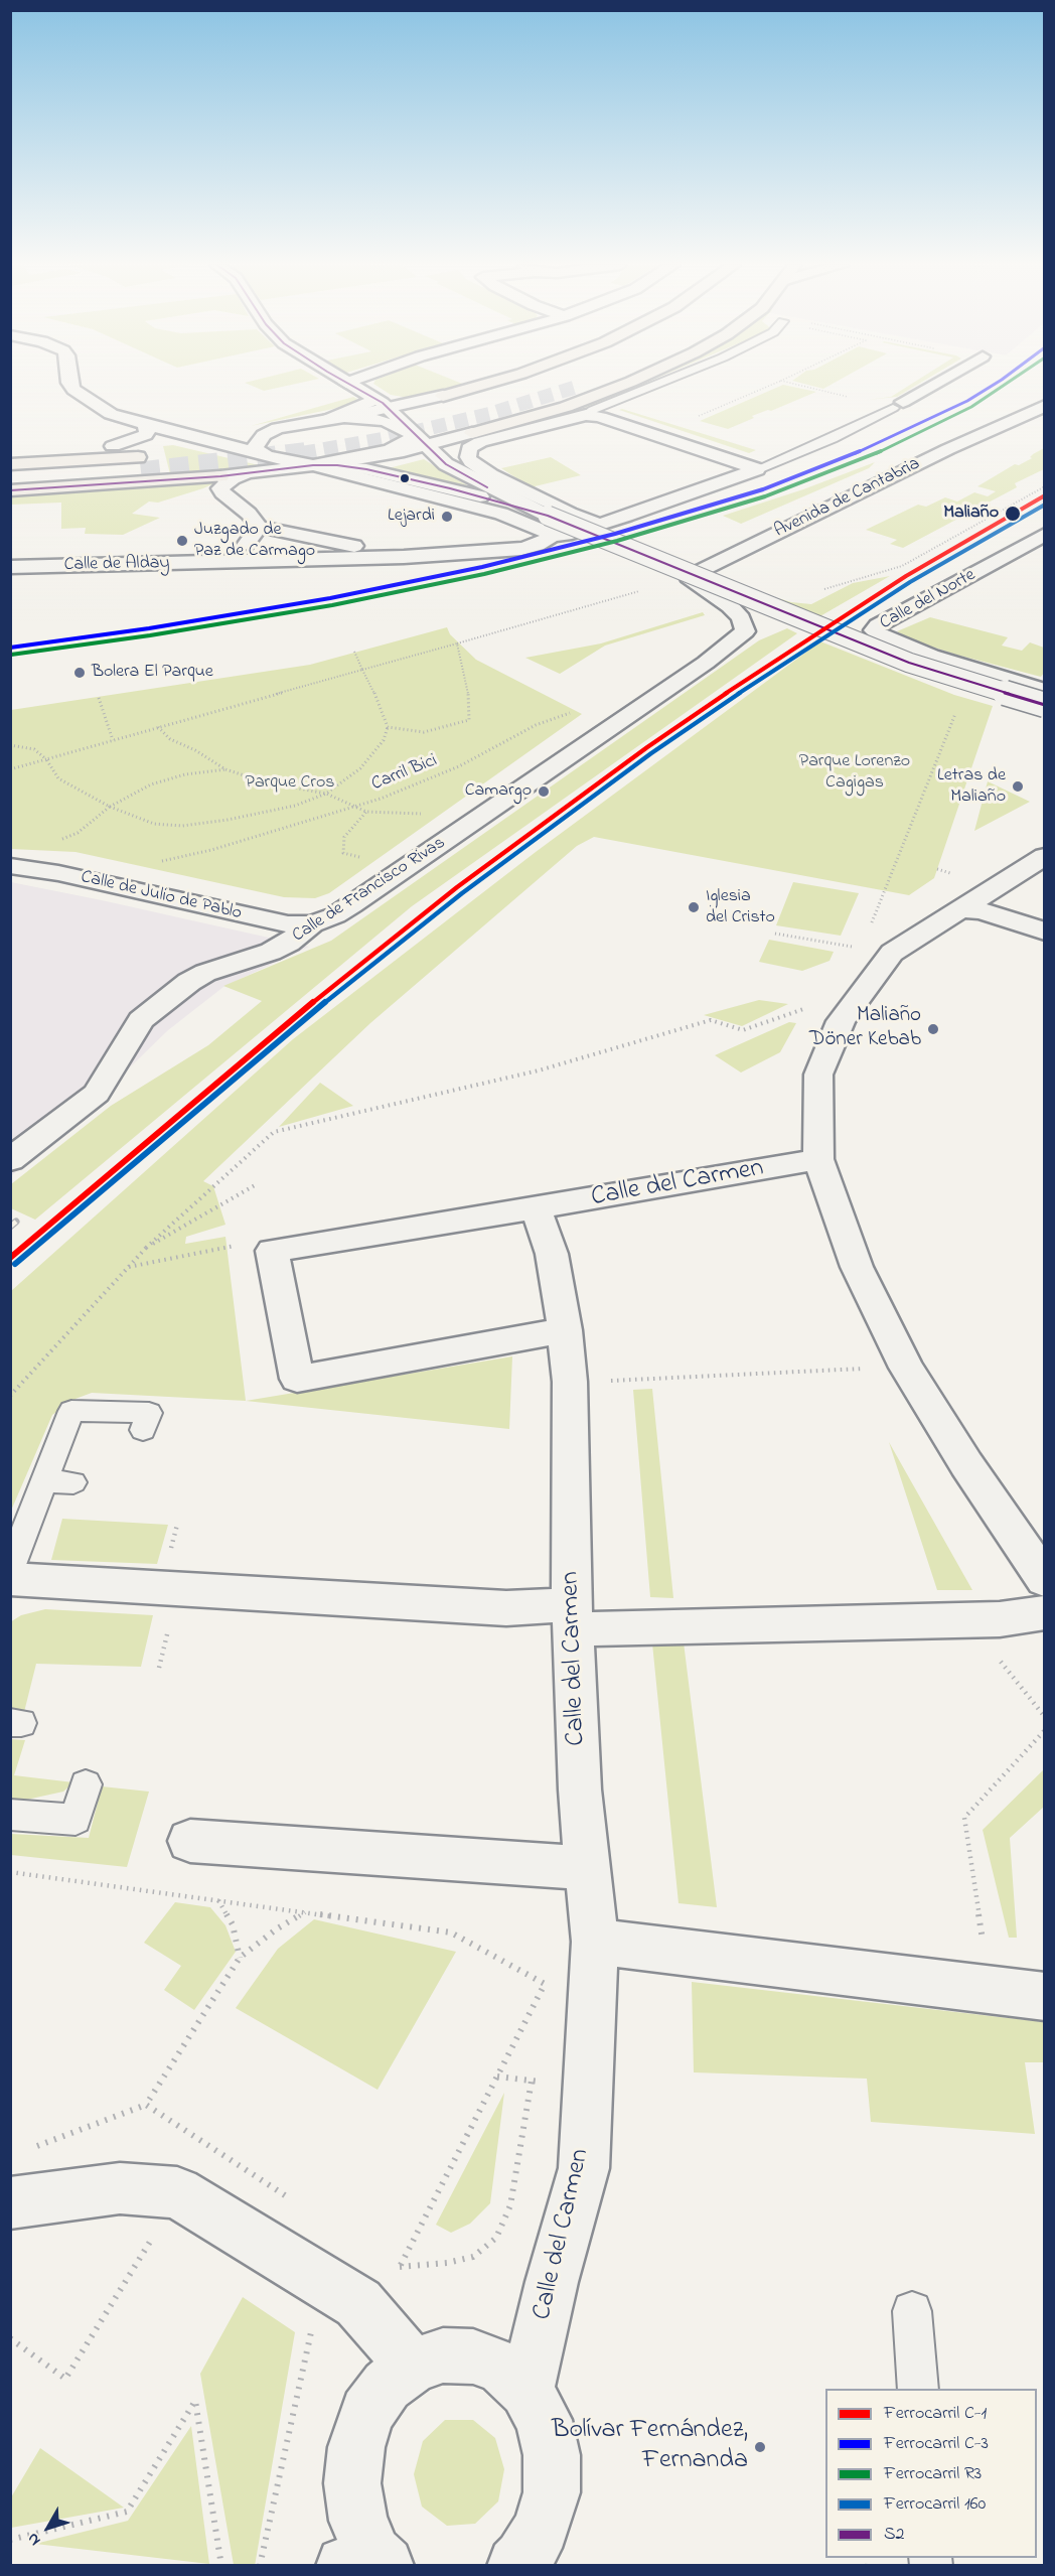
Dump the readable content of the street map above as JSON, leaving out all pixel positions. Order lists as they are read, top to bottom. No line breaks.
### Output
{"streets":{"street":["Avenida de Cantabria","Calle de Alday","Calle del Norte","Calle de Francisco Rivas","Calle de Julio de Pablo","Calle del Carmen"],"path":["Carril Bici"]},"crossings":[["Avenida de Cantabria","Calle de Francisco Rivas"],["Calle de Francisco Rivas","Calle de Julio de Pablo"]],"parks":["Parque Lorenzo Cagigas","Parque Cros"],"places":["Maliaño","Lejardi","Juzgado de Paz de Carmago","Bolera El Parque","Letras de Maliaño","Camargo","Iglesia del Cristo","Maliaño Döner Kebab","Bolívar Fernández, Fernanda"],"lines":["rail line C-3","rail line R3","transit line S2","rail line C-1","rail line 160"],"legend":["Ferrocarril C-1","Ferrocarril C-3","Ferrocarril R3","Ferrocarril 160","S2"],"north":"bottom left"}
